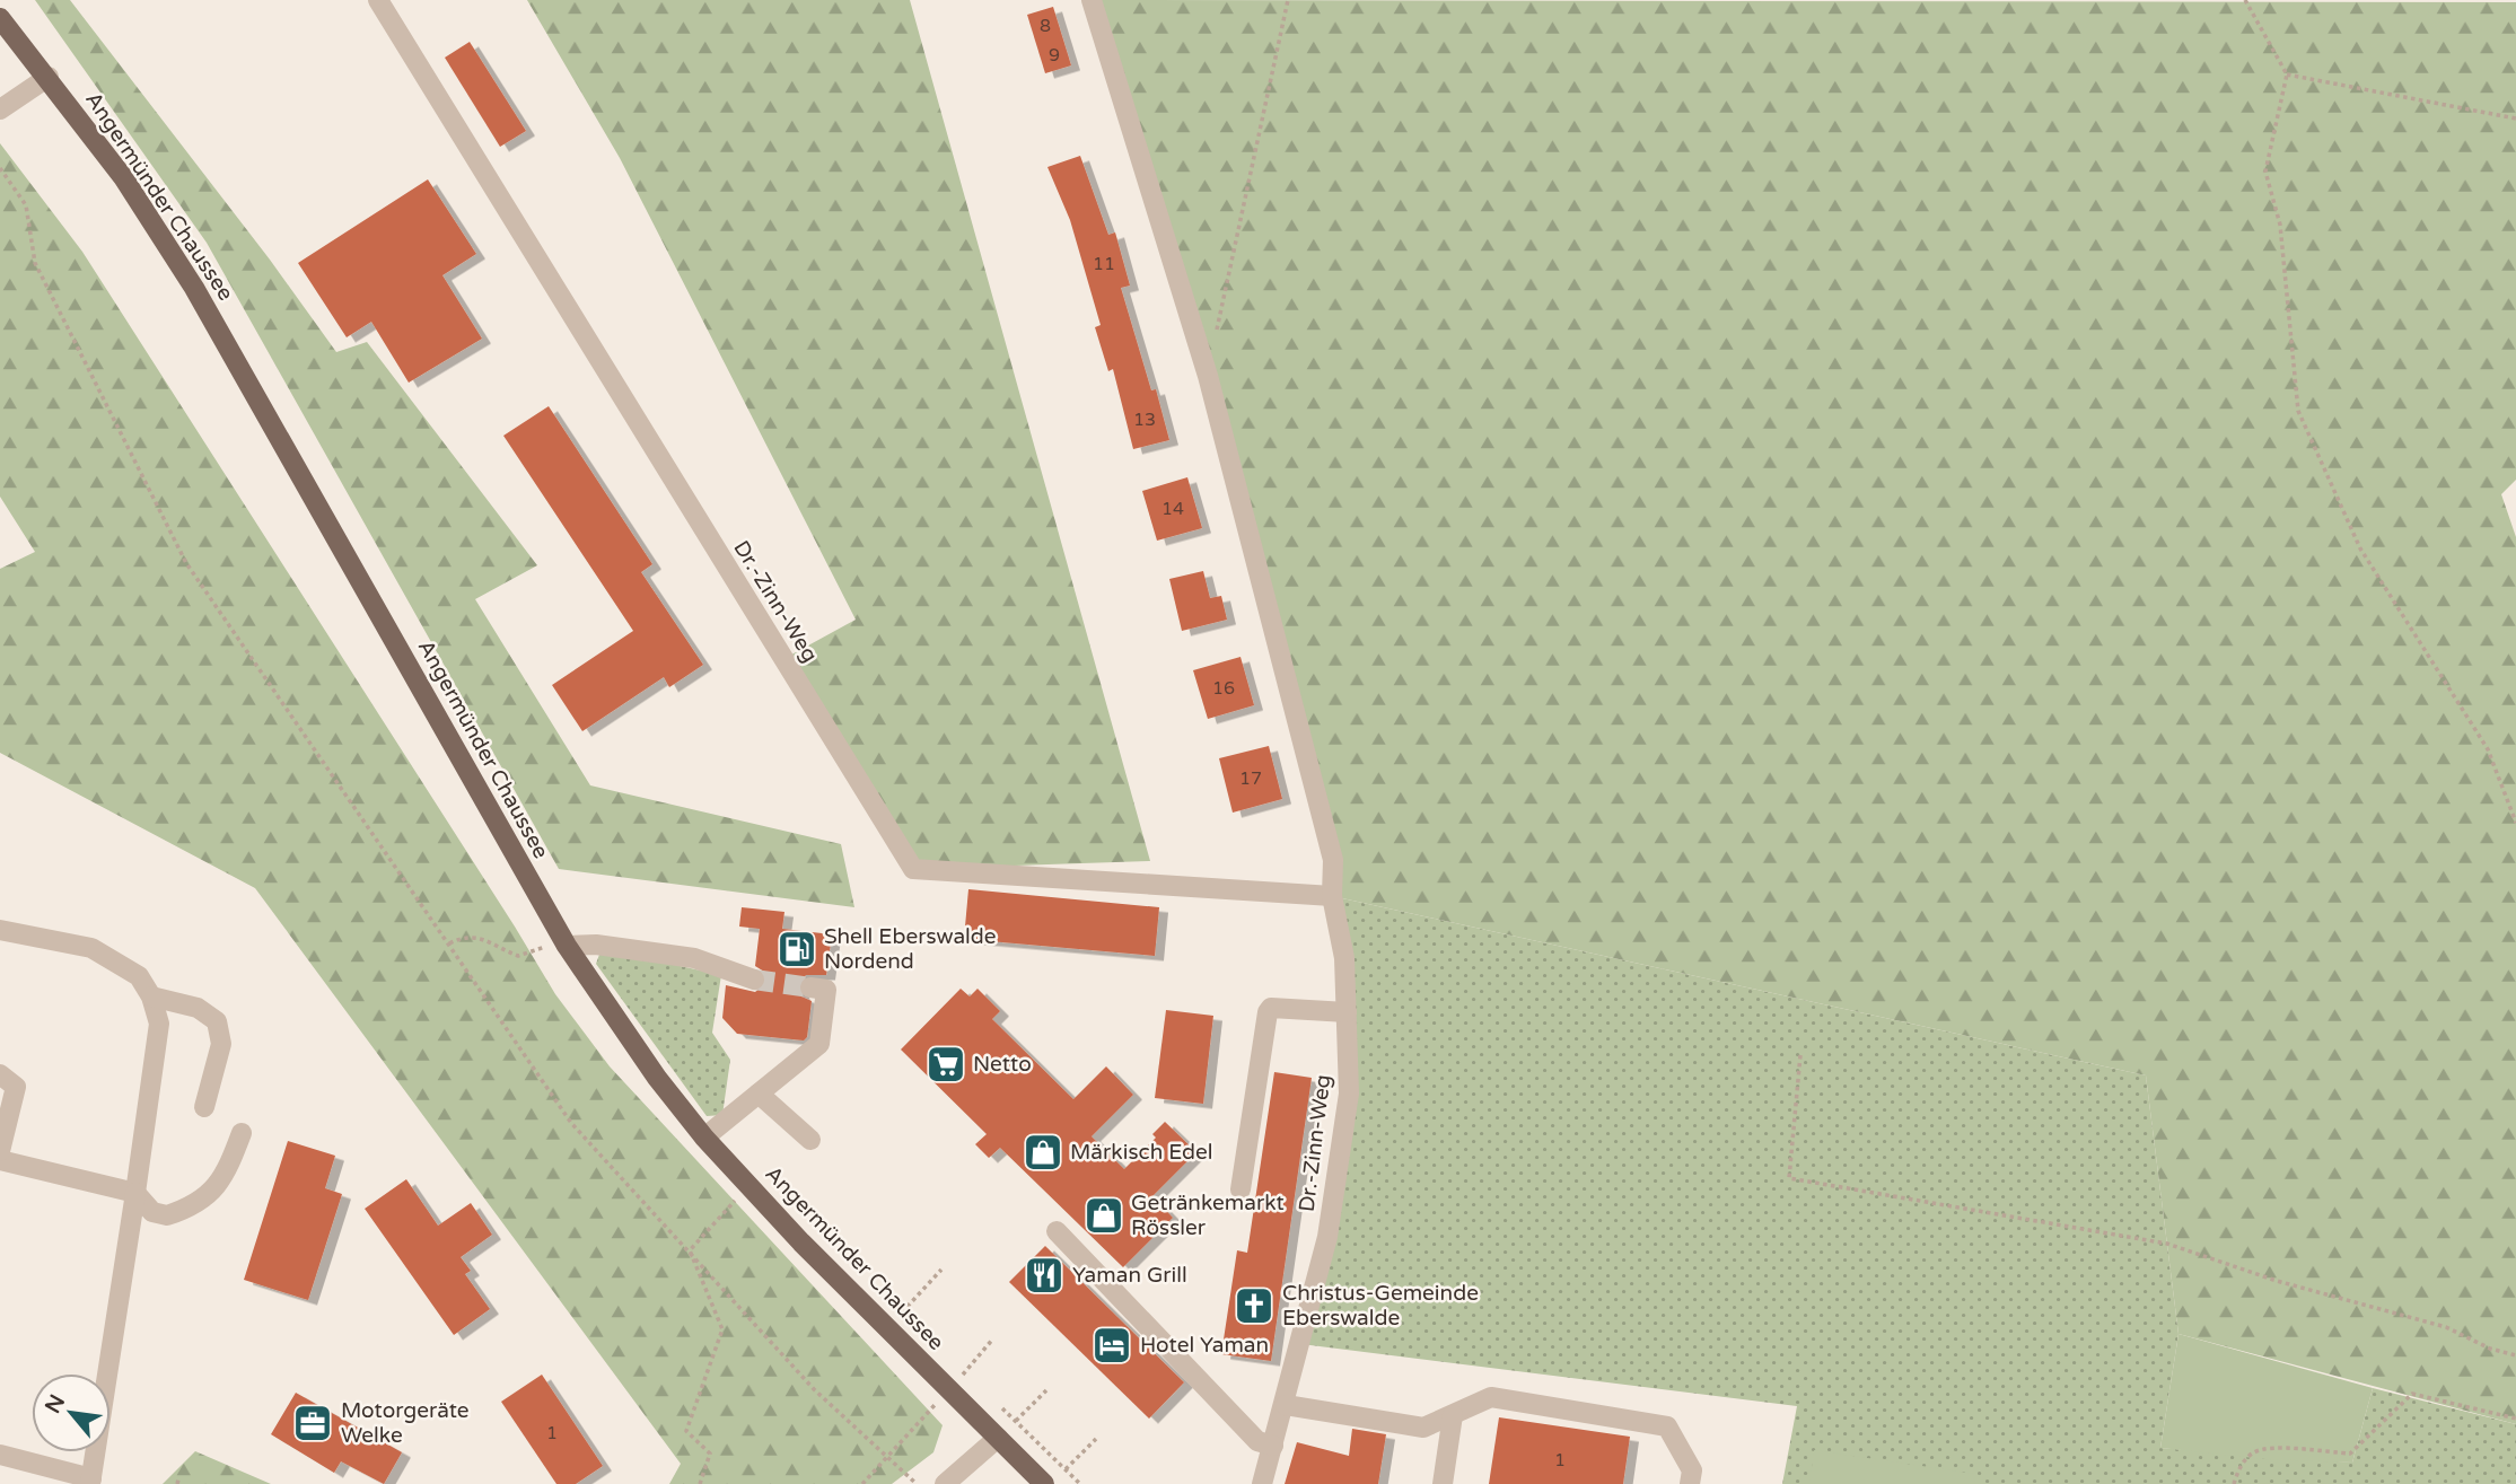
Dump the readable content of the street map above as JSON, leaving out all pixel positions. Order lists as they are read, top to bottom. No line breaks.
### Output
{"streets":{"main road":["Angermünder Chaussee"],"street":["Dr.-Zinn-Weg"]},"places":{"fuel station":["Shell Eberswalde Nordend"],"supermarket":["Netto"],"shop":["Märkisch Edel","Getränkemarkt Rössler"],"restaurant":["Yaman Grill"],"church":["Christus-Gemeinde Eberswalde"],"hotel":["Hotel Yaman"],"office":["Motorgeräte Welke"]},"house_numbers":["8","9","11","13","14","16","17","1","1"],"north":"top left"}
